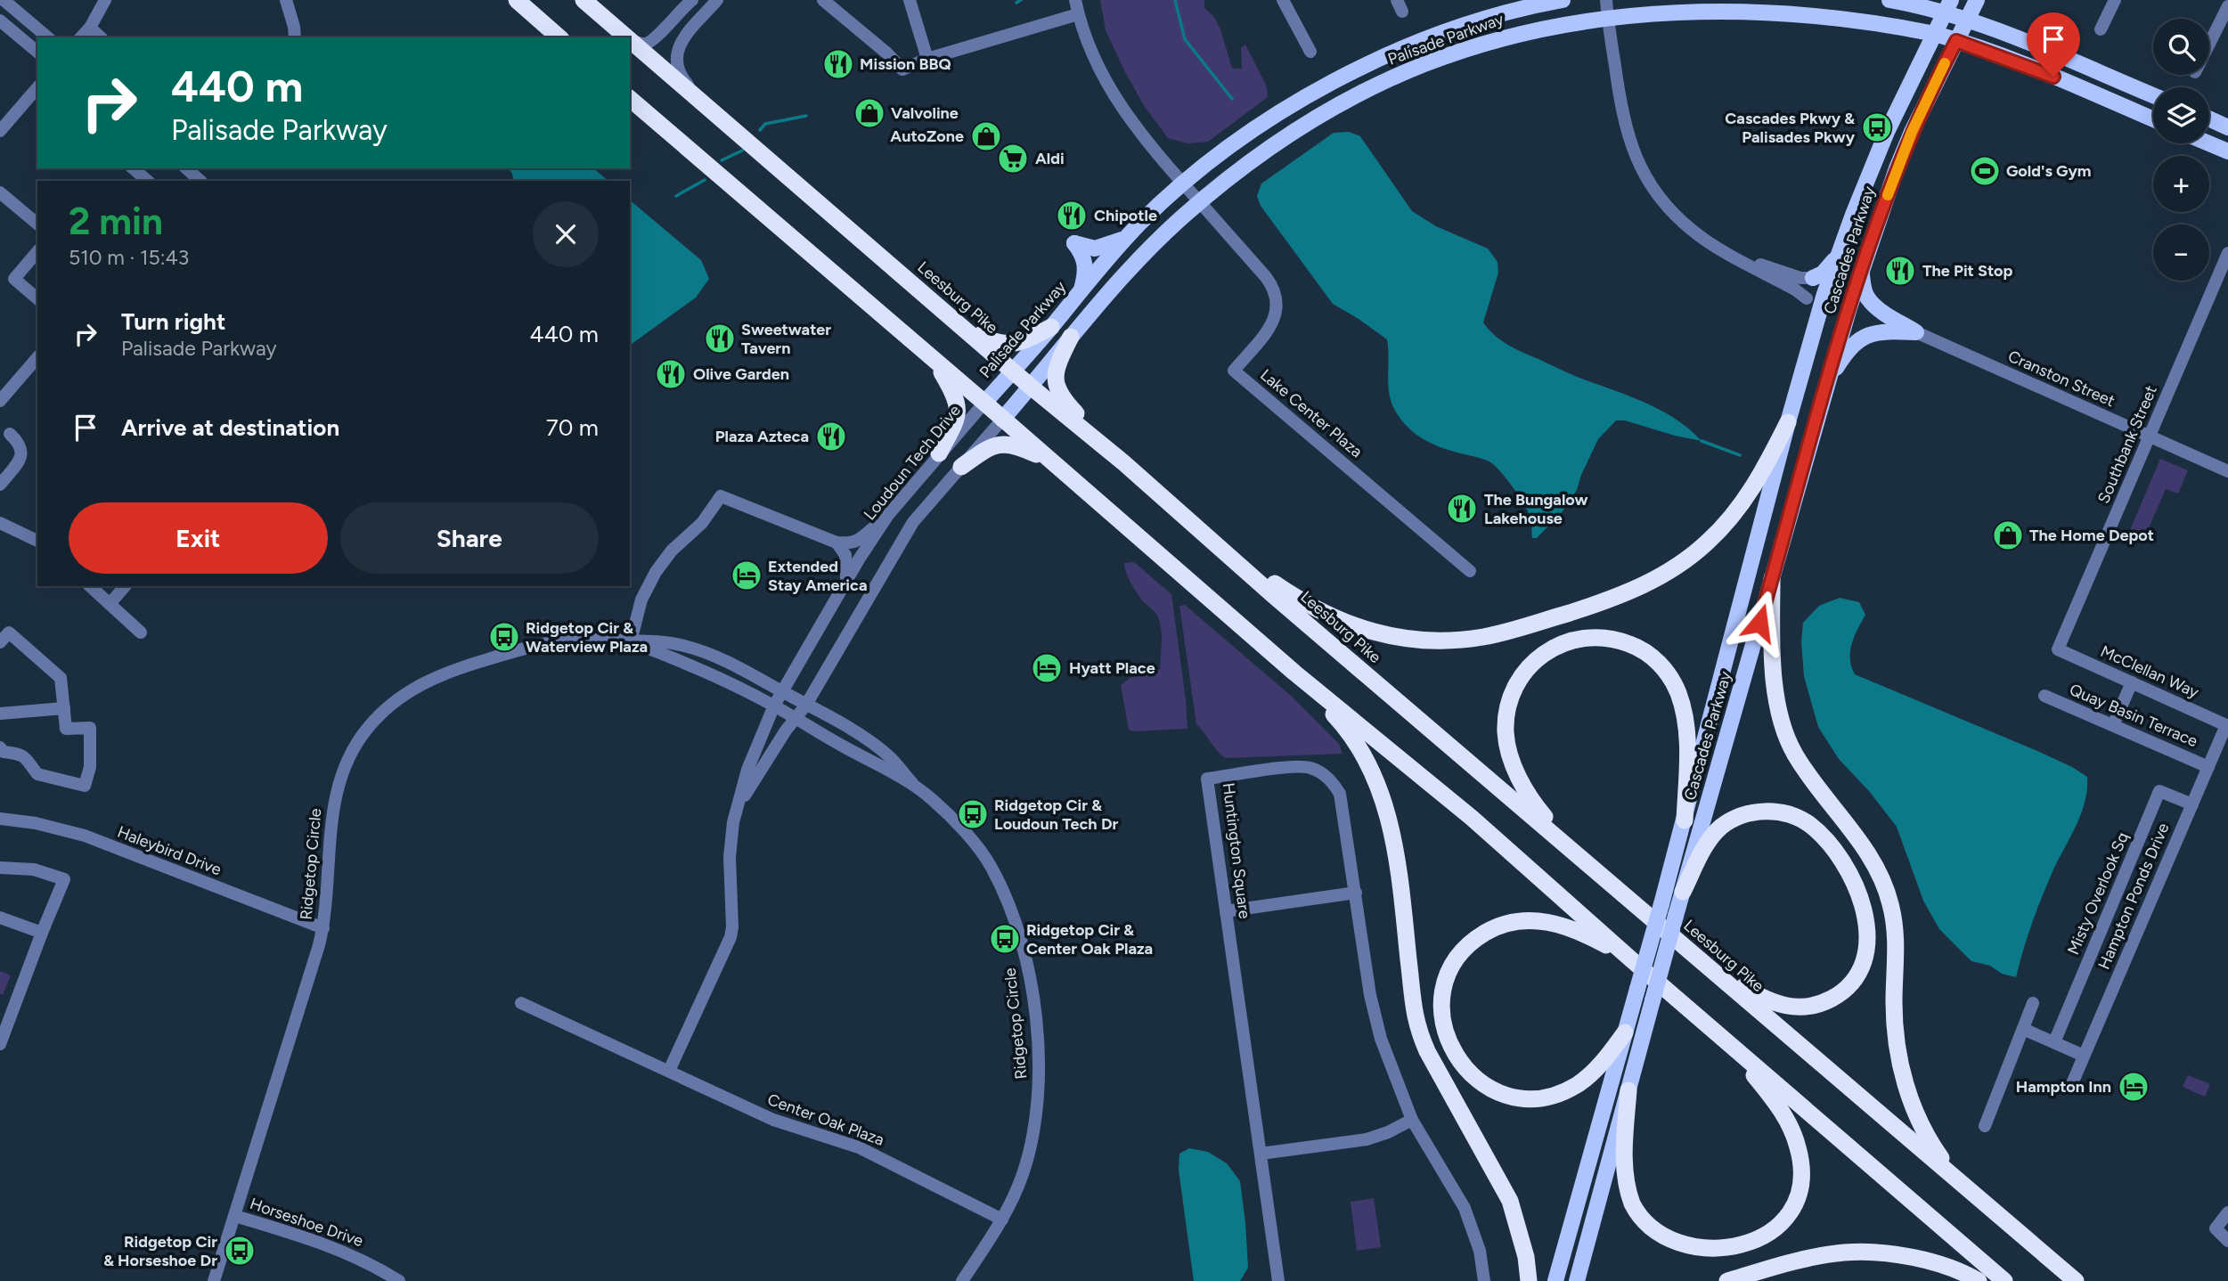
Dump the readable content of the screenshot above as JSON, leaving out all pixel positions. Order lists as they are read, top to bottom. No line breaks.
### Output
{"streets":{"highway":["Leesburg Pike"],"main road":["Palisade Parkway","Cascades Parkway"],"street":["Cranston Street","Lake Center Plaza","Southbank Street","Loudoun Tech Drive","McClellan Way","Quay Basin Terrace","Haleybird Drive","Huntington Square","Ridgetop Circle","Misty Overlook Sq","Hampton Ponds Drive","Center Oak Plaza","Horseshoe Drive"]},"crossings":[["Palisade Parkway","Cascades Parkway"],["Palisade Parkway","Leesburg Pike"],["Palisade Parkway","Lake Center Plaza"],["Palisade Parkway","Loudoun Tech Drive"],["Cranston Street","Southbank Street"],["Southbank Street","McClellan Way"],["Loudoun Tech Drive","Ridgetop Circle"],["McClellan Way","Hampton Ponds Drive"],["Quay Basin Terrace","Hampton Ponds Drive"],["Haleybird Drive","Ridgetop Circle"],["Ridgetop Circle","Center Oak Plaza"],["Ridgetop Circle","Horseshoe Drive"],["Misty Overlook Sq","Hampton Ponds Drive"]],"places":{"restaurant":["Mission BBQ","Chipotle","The Pit Stop","Sweetwater Tavern","Olive Garden","Plaza Azteca","The Bungalow Lakehouse"],"shop":["Valvoline","AutoZone","The Home Depot"],"bus stop":["Cascades Pkwy & Palisades Pkwy","Ridgetop Cir & Waterview Plaza","Ridgetop Cir & Loudoun Tech Dr","Ridgetop Cir & Center Oak Plaza","Ridgetop Cir & Horseshoe Dr"],"supermarket":["Aldi"],"sports":["Gold's Gym"],"hotel":["Extended Stay America","Hyatt Place","Hampton Inn"]},"page":{"map_buttons":["+","−"],"turn":["440 m","Palisade Parkway"],"heading":["2 min","510 m · 15:43"],"list":[{"name":"Turn right","note":"Palisade Parkway","value":"440 m"},{"name":"Arrive at destination","value":"70 m"}],"buttons":["Exit","Share"]}}
